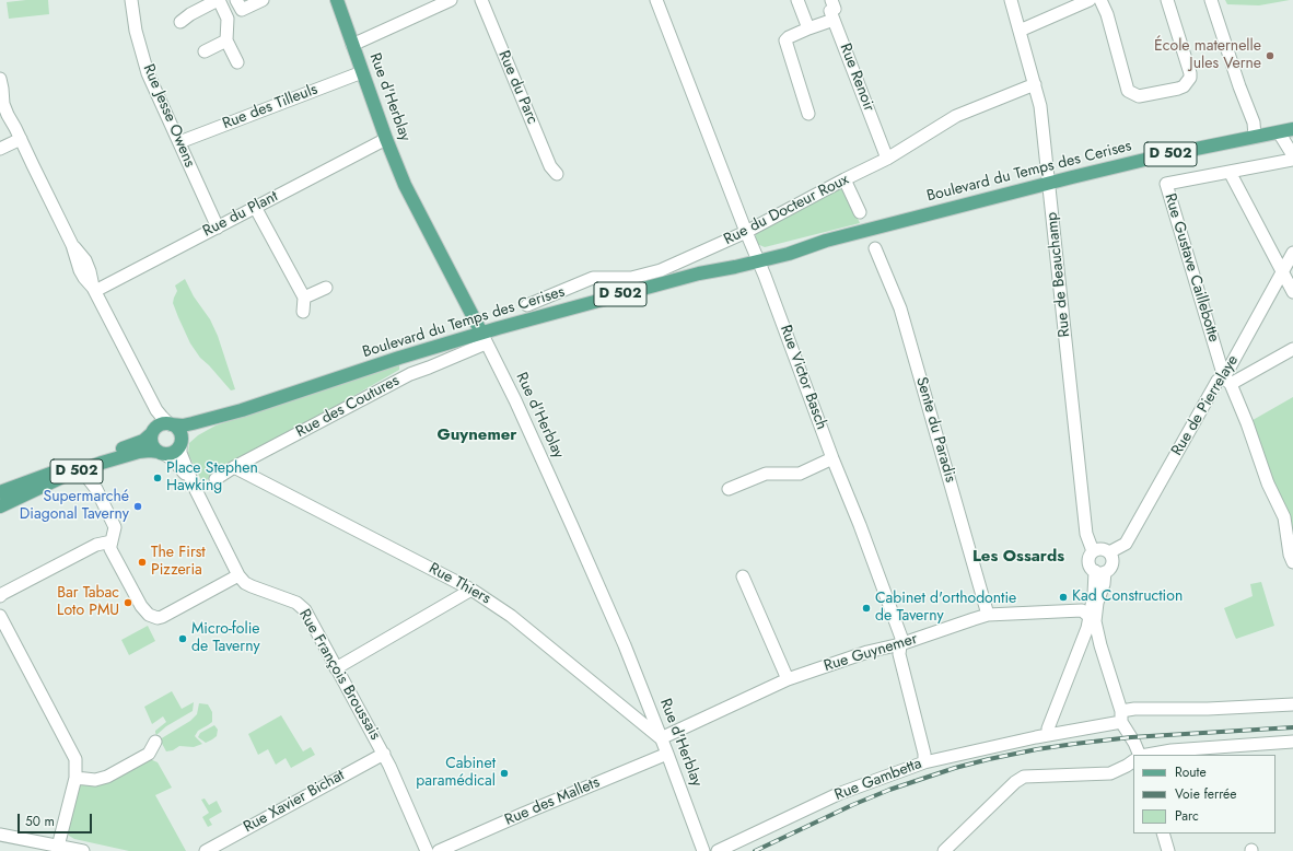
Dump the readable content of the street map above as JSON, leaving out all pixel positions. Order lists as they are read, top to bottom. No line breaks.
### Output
{"streets":{"main road":["Rue d'Herblay","D 502","Boulevard du Temps des Cerises"],"street":["Rue Renoir","Rue du Parc","Rue des Tilleuls","Rue Jesse Owens","Rue du Docteur Roux","Rue du Plant","Rue Gustave Caillebotte","Rue de Beauchamp","Rue Victor Basch","Rue de Pierrelaye","Rue des Coutures","Sente du Paradis","Rue Thiers","Rue Guynemer","Rue François Broussais","Rue Gambetta","Rue Xavier Bichat","Rue des Mallets"]},"crossings":[["Rue Renoir","Rue du Docteur Roux"],["Rue d'Herblay","Rue des Tilleuls"],["Rue d'Herblay","Boulevard du Temps des Cerises"],["Rue d'Herblay","Rue du Plant"],["Rue d'Herblay","Rue des Coutures"],["Rue d'Herblay","Rue Thiers"],["Rue d'Herblay","Rue Guynemer"],["Rue d'Herblay","Rue des Mallets"],["Rue des Tilleuls","Rue Jesse Owens"],["Rue Jesse Owens","Rue du Plant"],["D 502","Boulevard du Temps des Cerises"],["D 502","Rue François Broussais"],["Boulevard du Temps des Cerises","Rue de Beauchamp"],["Boulevard du Temps des Cerises","Rue Victor Basch"],["Boulevard du Temps des Cerises","Rue des Coutures"],["Boulevard du Temps des Cerises","Rue François Broussais"],["Rue du Docteur Roux","Rue de Beauchamp"],["Rue du Docteur Roux","Rue Victor Basch"],["Rue Gustave Caillebotte","Rue de Pierrelaye"],["Rue de Beauchamp","Rue de Pierrelaye"],["Rue Victor Basch","Rue Guynemer"],["Rue Victor Basch","Rue Gambetta"],["Rue des Coutures","Rue Thiers"],["Sente du Paradis","Rue Guynemer"],["Rue Thiers","Rue Guynemer"],["Rue François Broussais","Rue Xavier Bichat"]],"districts":["Guynemer","Les Ossards"],"places":["École maternelle Jules Verne","Place Stephen Hawking","Supermarché Diagonal Taverny","The First Pizzeria","Kad Construction","Bar Tabac Loto PMU","Cabinet d'orthodontie de Taverny","Micro-folie de Taverny","Cabinet paramédical"],"legend":["Route","Voie ferrée","Parc"],"scale_bar":"50 m"}
